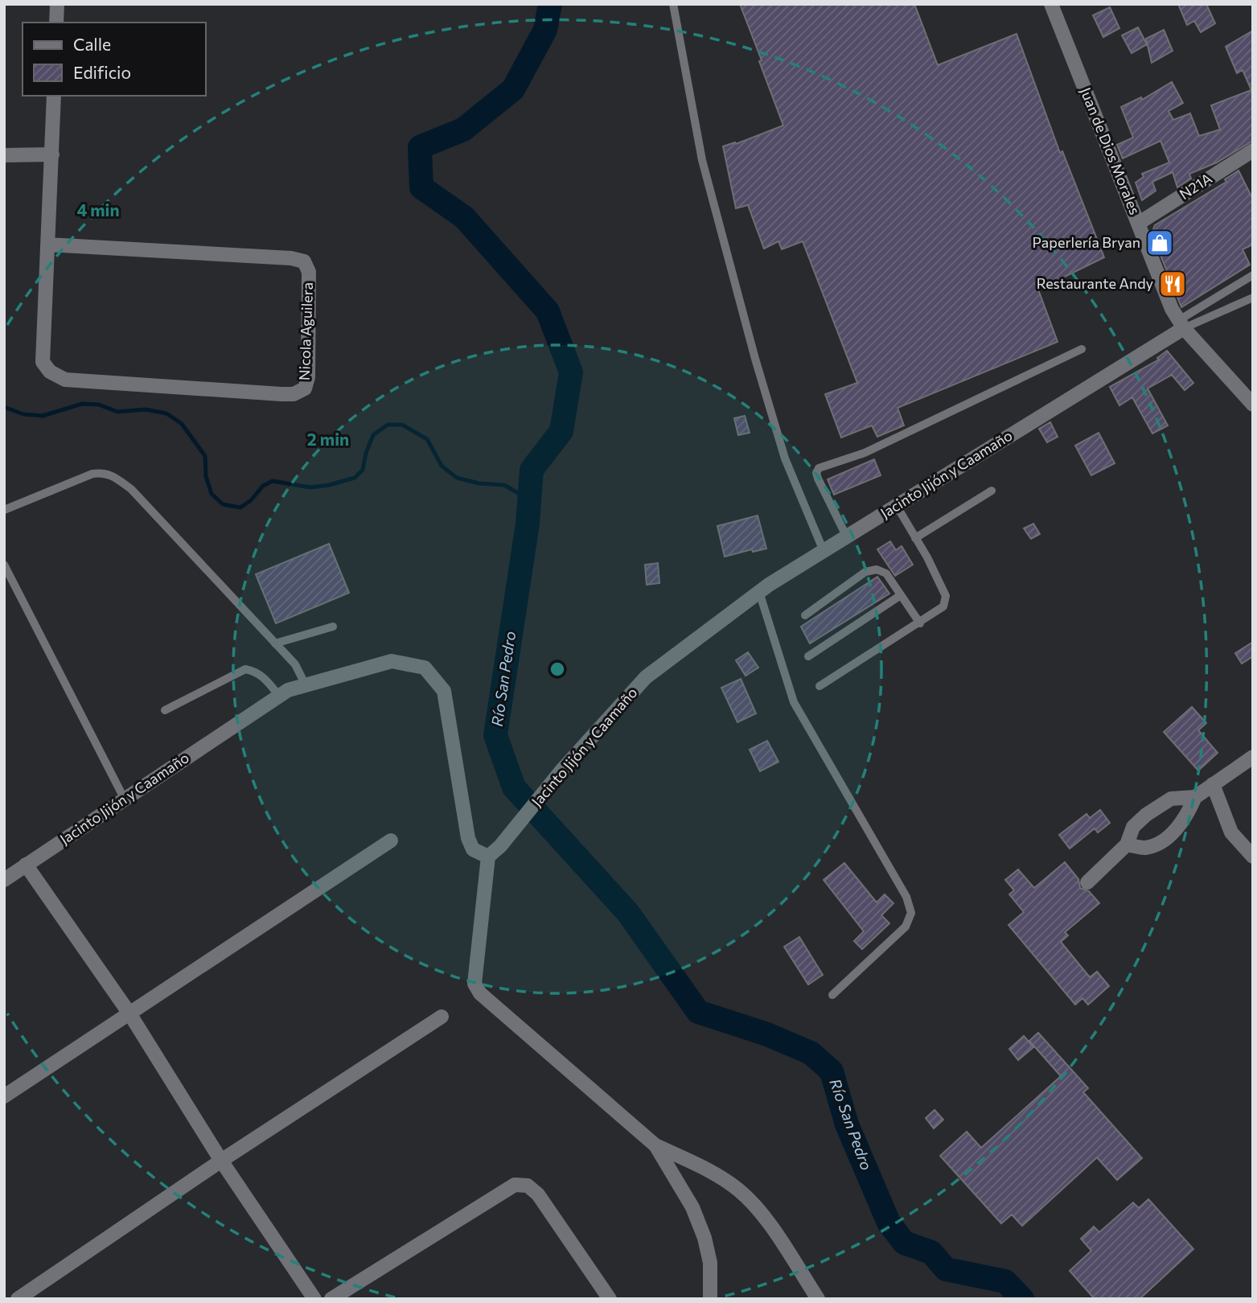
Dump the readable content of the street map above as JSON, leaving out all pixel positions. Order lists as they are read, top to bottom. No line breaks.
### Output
{"streets":{"street":["Juan de Dios Morales","N21A","Nicola Aguilera","Jacinto Jijón y Caamaño"]},"crossings":[["Juan de Dios Morales","N21A"],["Juan de Dios Morales","Jacinto Jijón y Caamaño"]],"water":["Río San Pedro"],"places":{"shop":["Paperlería Bryan"],"restaurant":["Restaurante Andy"]},"legend":["Calle","Edificio"],"rings":["4 min","2 min"]}
